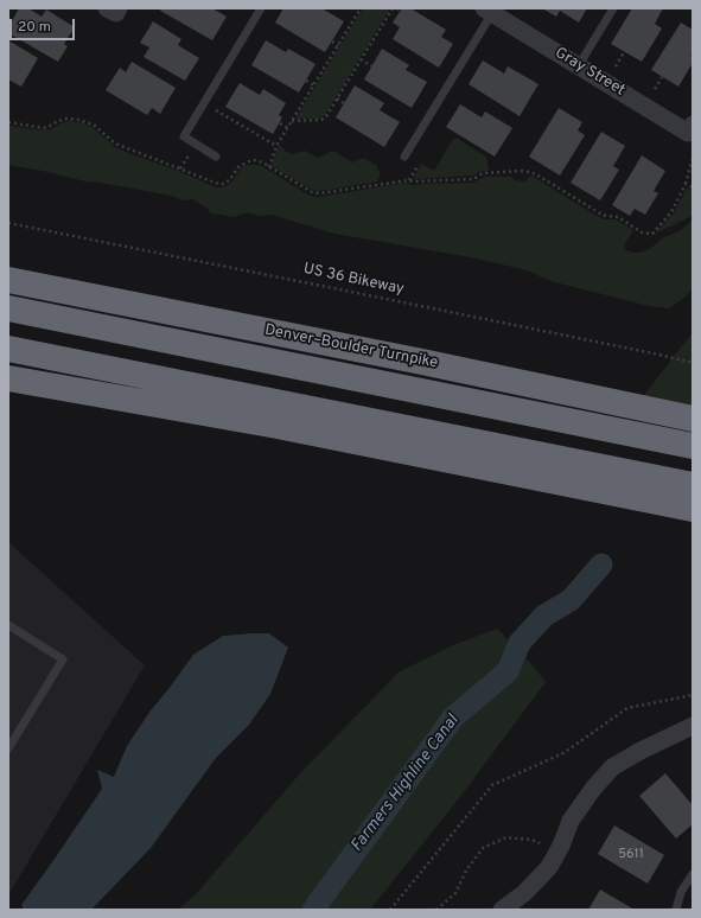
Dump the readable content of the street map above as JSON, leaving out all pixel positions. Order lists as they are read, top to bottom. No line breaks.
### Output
{"streets":{"highway":["Denver–Boulder Turnpike"],"street":["Gray Street"],"path":["US 36 Bikeway"]},"water":["Farmers Highline Canal"],"house_numbers":["5611"],"scale_bar":"20 m"}
